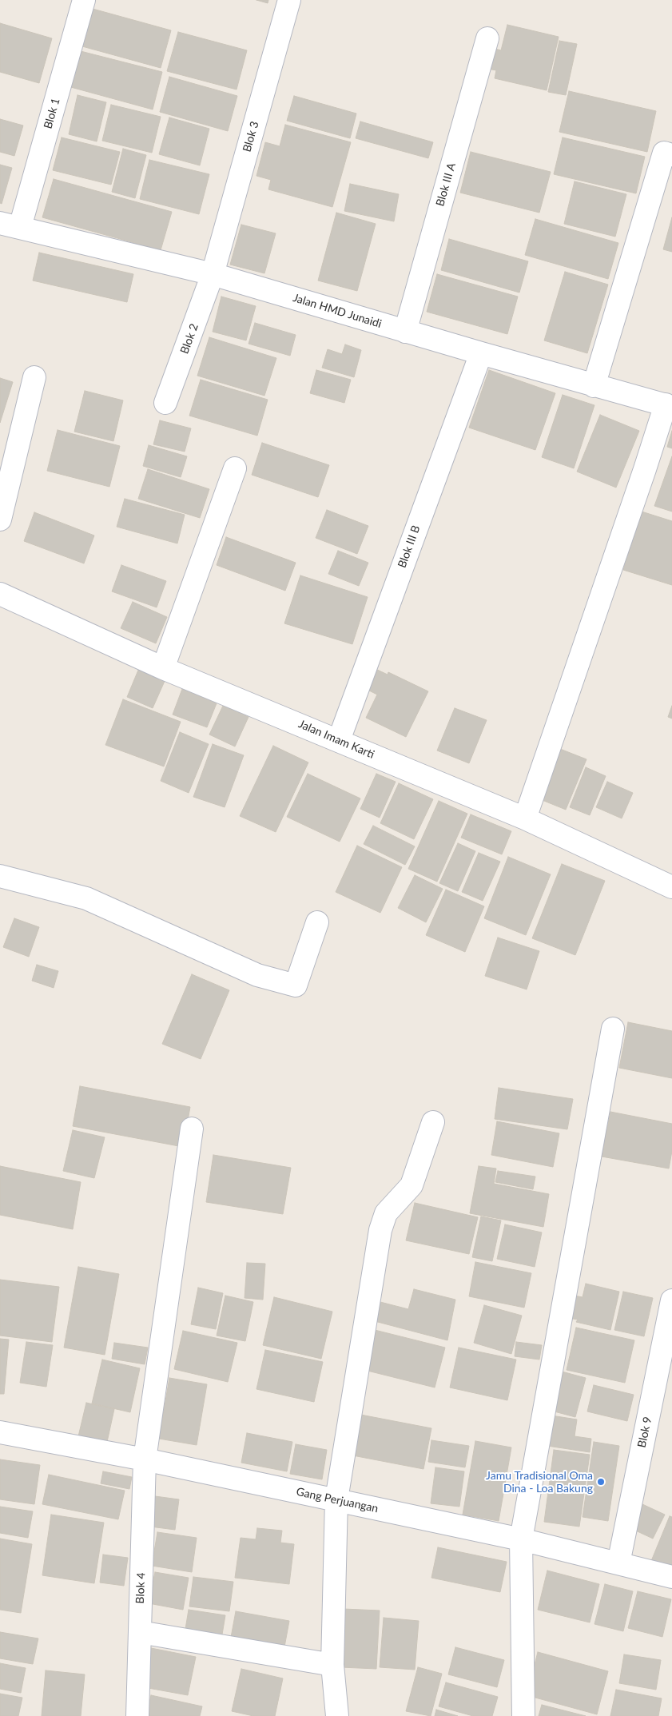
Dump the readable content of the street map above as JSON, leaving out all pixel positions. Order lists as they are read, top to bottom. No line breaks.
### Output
{"streets":{"street":["Blok 1","Blok 3","Blok III A","Jalan HMD Junaidi","Blok 2","Blok III B","Jalan Imam Karti","Blok 9","Gang Perjuangan","Blok 4"]},"crossings":[["Blok 1","Jalan HMD Junaidi"],["Blok 3","Jalan HMD Junaidi"],["Blok 3","Blok 2"],["Blok III A","Jalan HMD Junaidi"],["Jalan HMD Junaidi","Blok 2"],["Jalan HMD Junaidi","Blok III B"],["Blok III B","Jalan Imam Karti"],["Blok 9","Gang Perjuangan"],["Gang Perjuangan","Blok 4"]],"places":["Jamu Tradisional Oma Dina - Loa Bakung"]}
